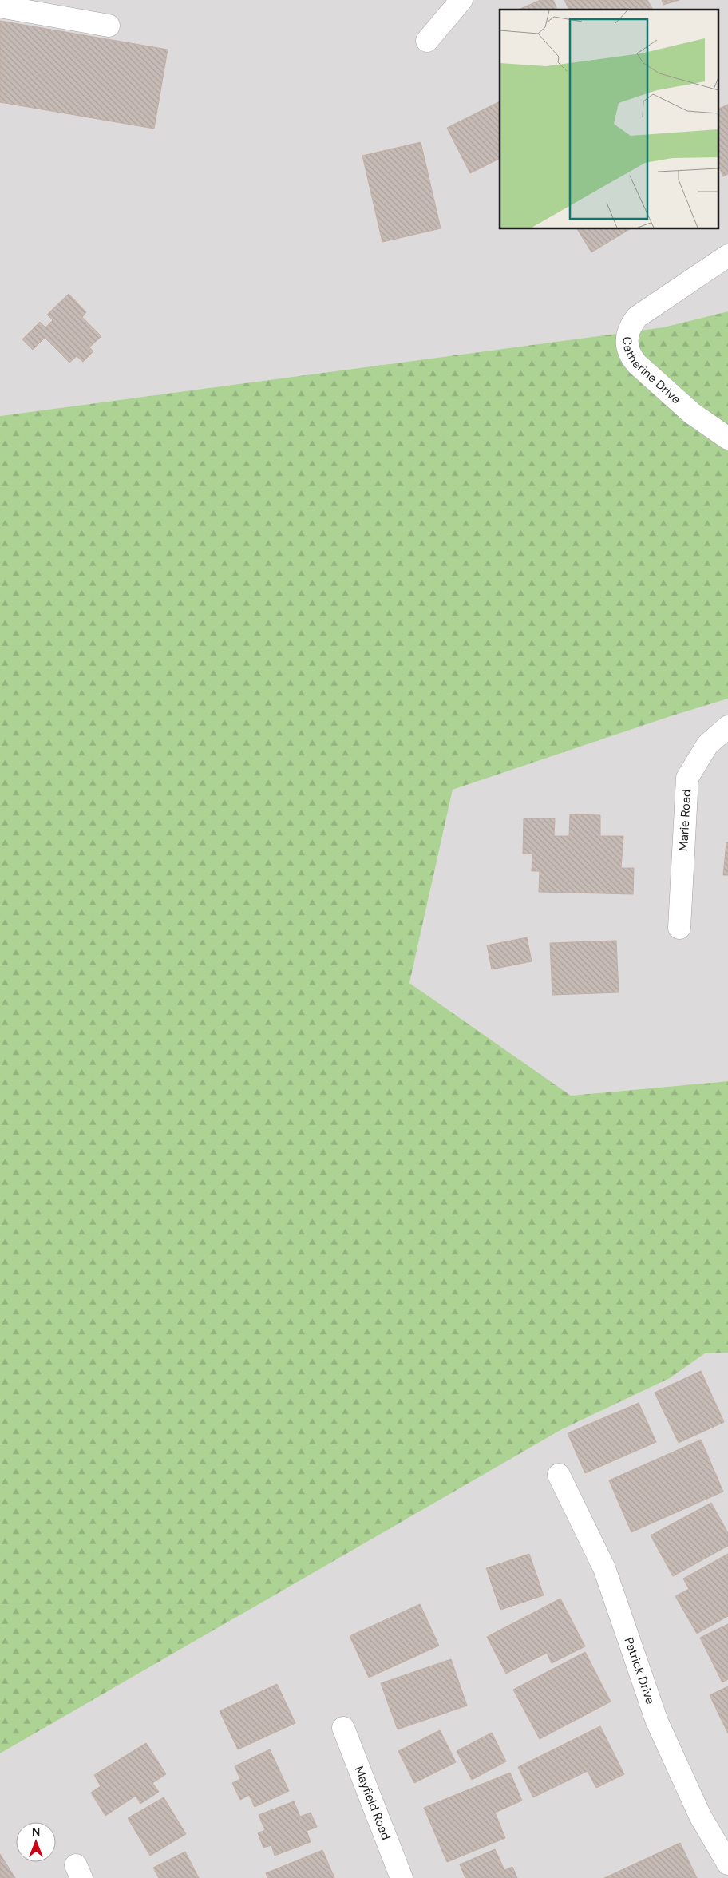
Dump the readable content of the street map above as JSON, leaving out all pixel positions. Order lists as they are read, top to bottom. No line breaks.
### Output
{"streets":{"street":["Catherine Drive","Marie Road","Patrick Drive","Mayfield Road"]},"north":"top"}
